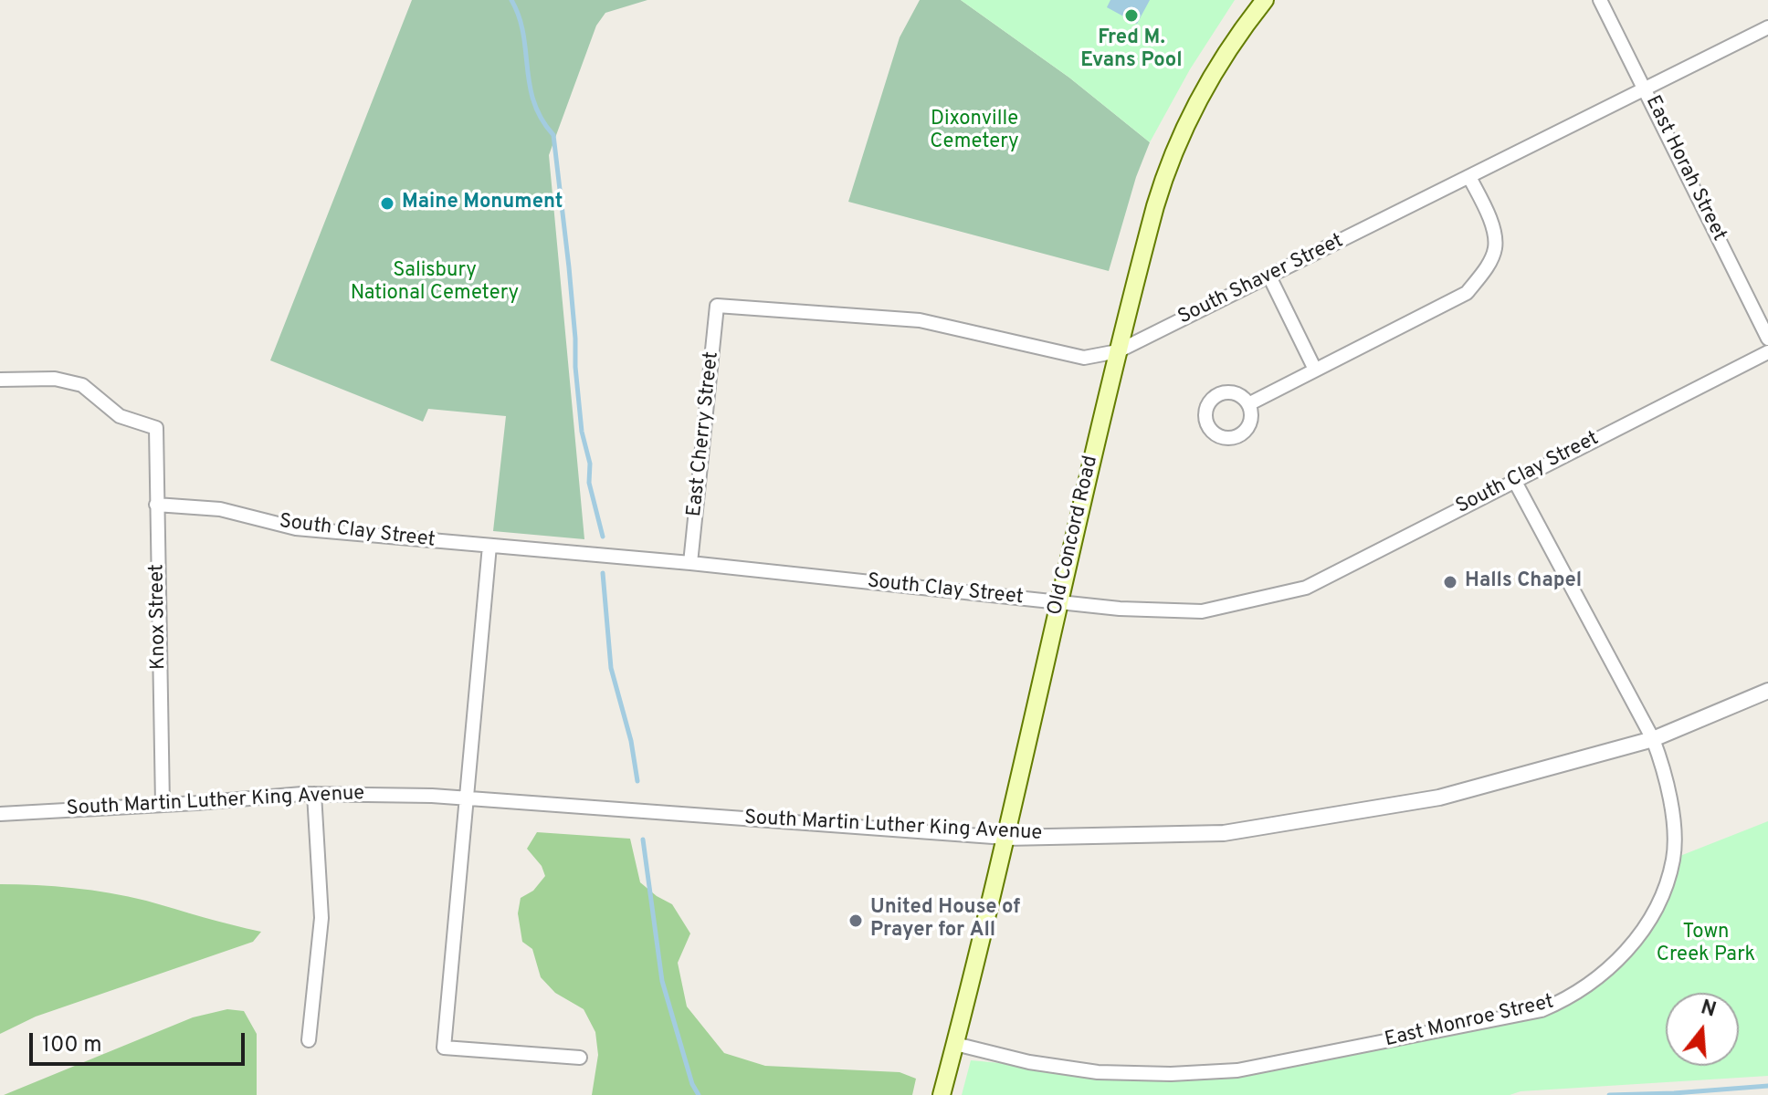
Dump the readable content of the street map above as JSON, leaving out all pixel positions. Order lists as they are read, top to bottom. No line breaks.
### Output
{"streets":{"main road":["Old Concord Road"],"street":["East Horah Street","South Shaver Street","East Cherry Street","South Clay Street","Knox Street","South Martin Luther King Avenue","East Monroe Street"]},"crossings":[["East Horah Street","South Shaver Street"],["South Shaver Street","East Cherry Street"],["South Shaver Street","Old Concord Road"],["East Cherry Street","South Clay Street"],["South Clay Street","Old Concord Road"],["South Clay Street","Knox Street"],["South Clay Street","East Monroe Street"],["Old Concord Road","South Martin Luther King Avenue"],["Old Concord Road","East Monroe Street"],["Knox Street","South Martin Luther King Avenue"],["South Martin Luther King Avenue","East Monroe Street"]],"parks":["Dixonville Cemetery","Salisbury National Cemetery","Town Creek Park"],"places":["Fred M. Evans Pool","Maine Monument","Halls Chapel","United House of Prayer for All"],"scale_bar":"100 m","north":"top"}
